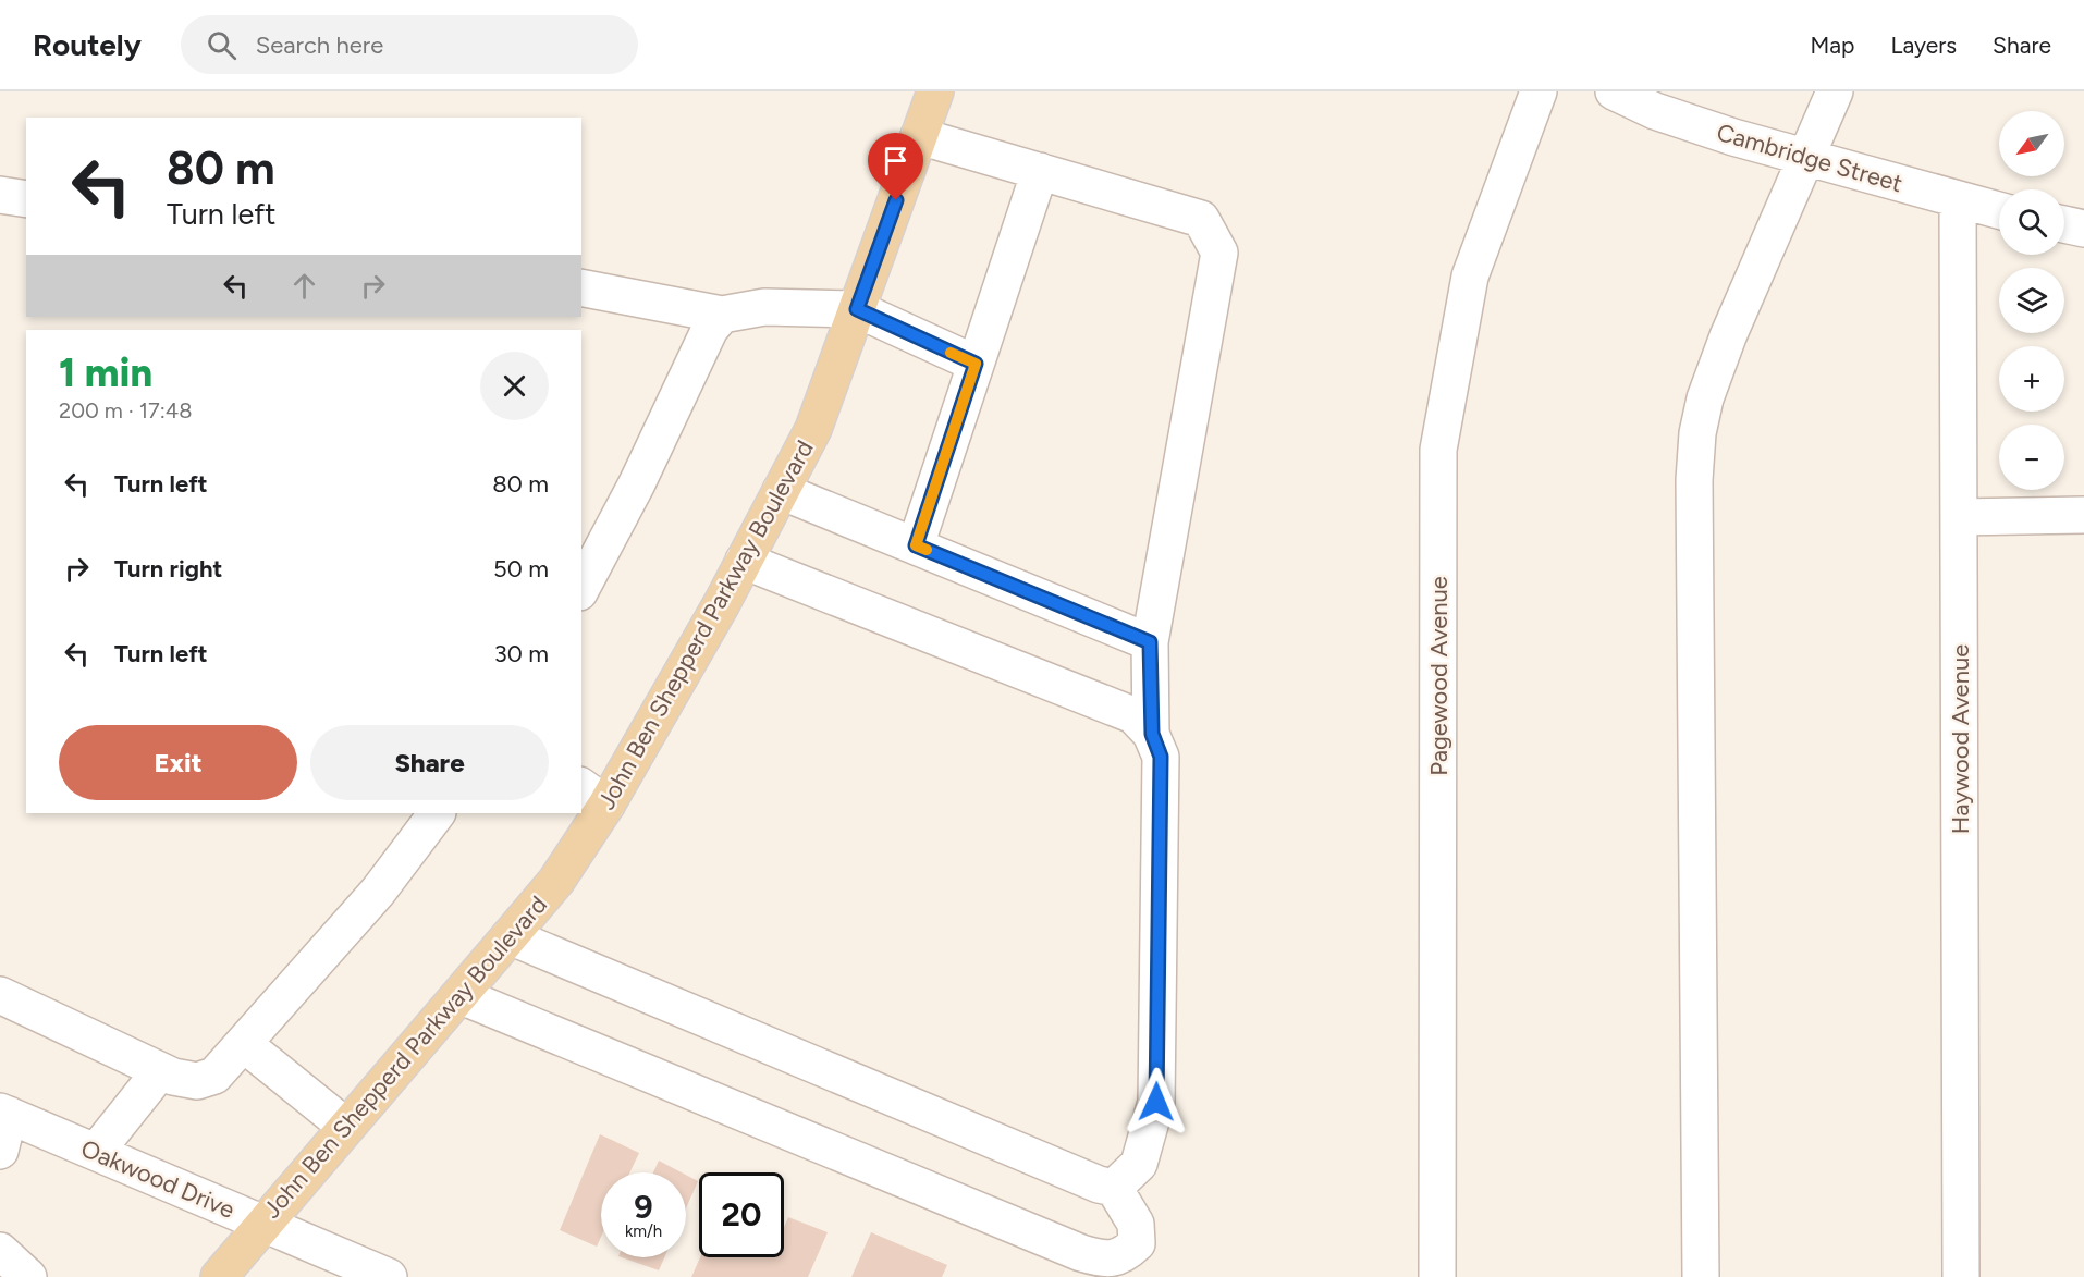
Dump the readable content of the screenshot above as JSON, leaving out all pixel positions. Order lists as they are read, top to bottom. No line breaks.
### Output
{"streets":{"main road":["John Ben Shepperd Parkway Boulevard"],"street":["Cambridge Street","Pagewood Avenue","Haywood Avenue","Oakwood Drive"]},"crossings":[["Cambridge Street","Haywood Avenue"],["John Ben Shepperd Parkway Boulevard","Oakwood Drive"]],"north":"bottom left","page":{"header":"Routely","search":"Search here","nav":["Map","Layers","Share"],"map_buttons":["+","−"],"turn":["80 m","Turn left"],"heading":["1 min","200 m · 17:48"],"list":[{"name":"Turn left","value":"80 m"},{"name":"Turn right","value":"50 m"},{"name":"Turn left","value":"30 m"}],"buttons":["Exit","Share"],"speed":"9 km/h","limit":"20"}}
